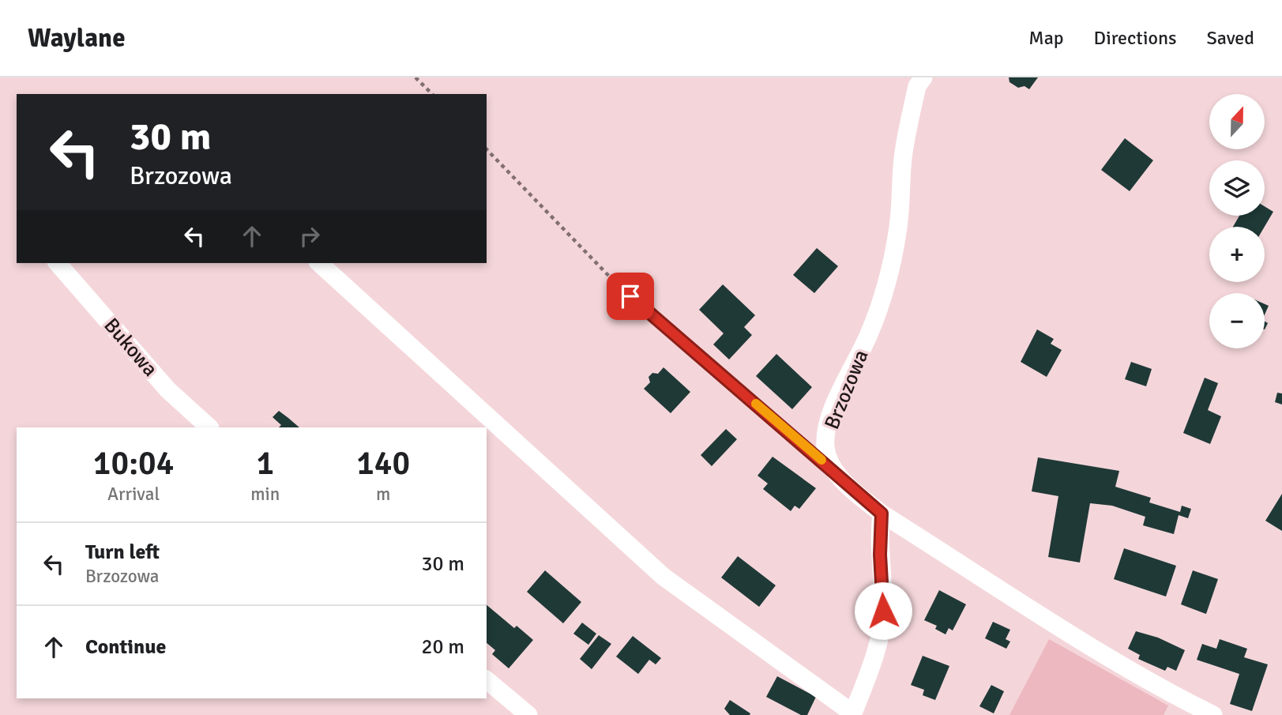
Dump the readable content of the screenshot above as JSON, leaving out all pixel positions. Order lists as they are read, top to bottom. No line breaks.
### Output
{"streets":{"street":["Bukowa","Brzozowa"]},"north":"top","page":{"header":"Waylane","nav":["Map","Directions","Saved"],"map_buttons":["+","−"],"turn":["30 m","Brzozowa"],"eta":["10:04","Arrival","1","min","140","m"],"list":[{"name":"Turn left","note":"Brzozowa","value":"30 m"},{"name":"Continue","value":"20 m"}]}}
